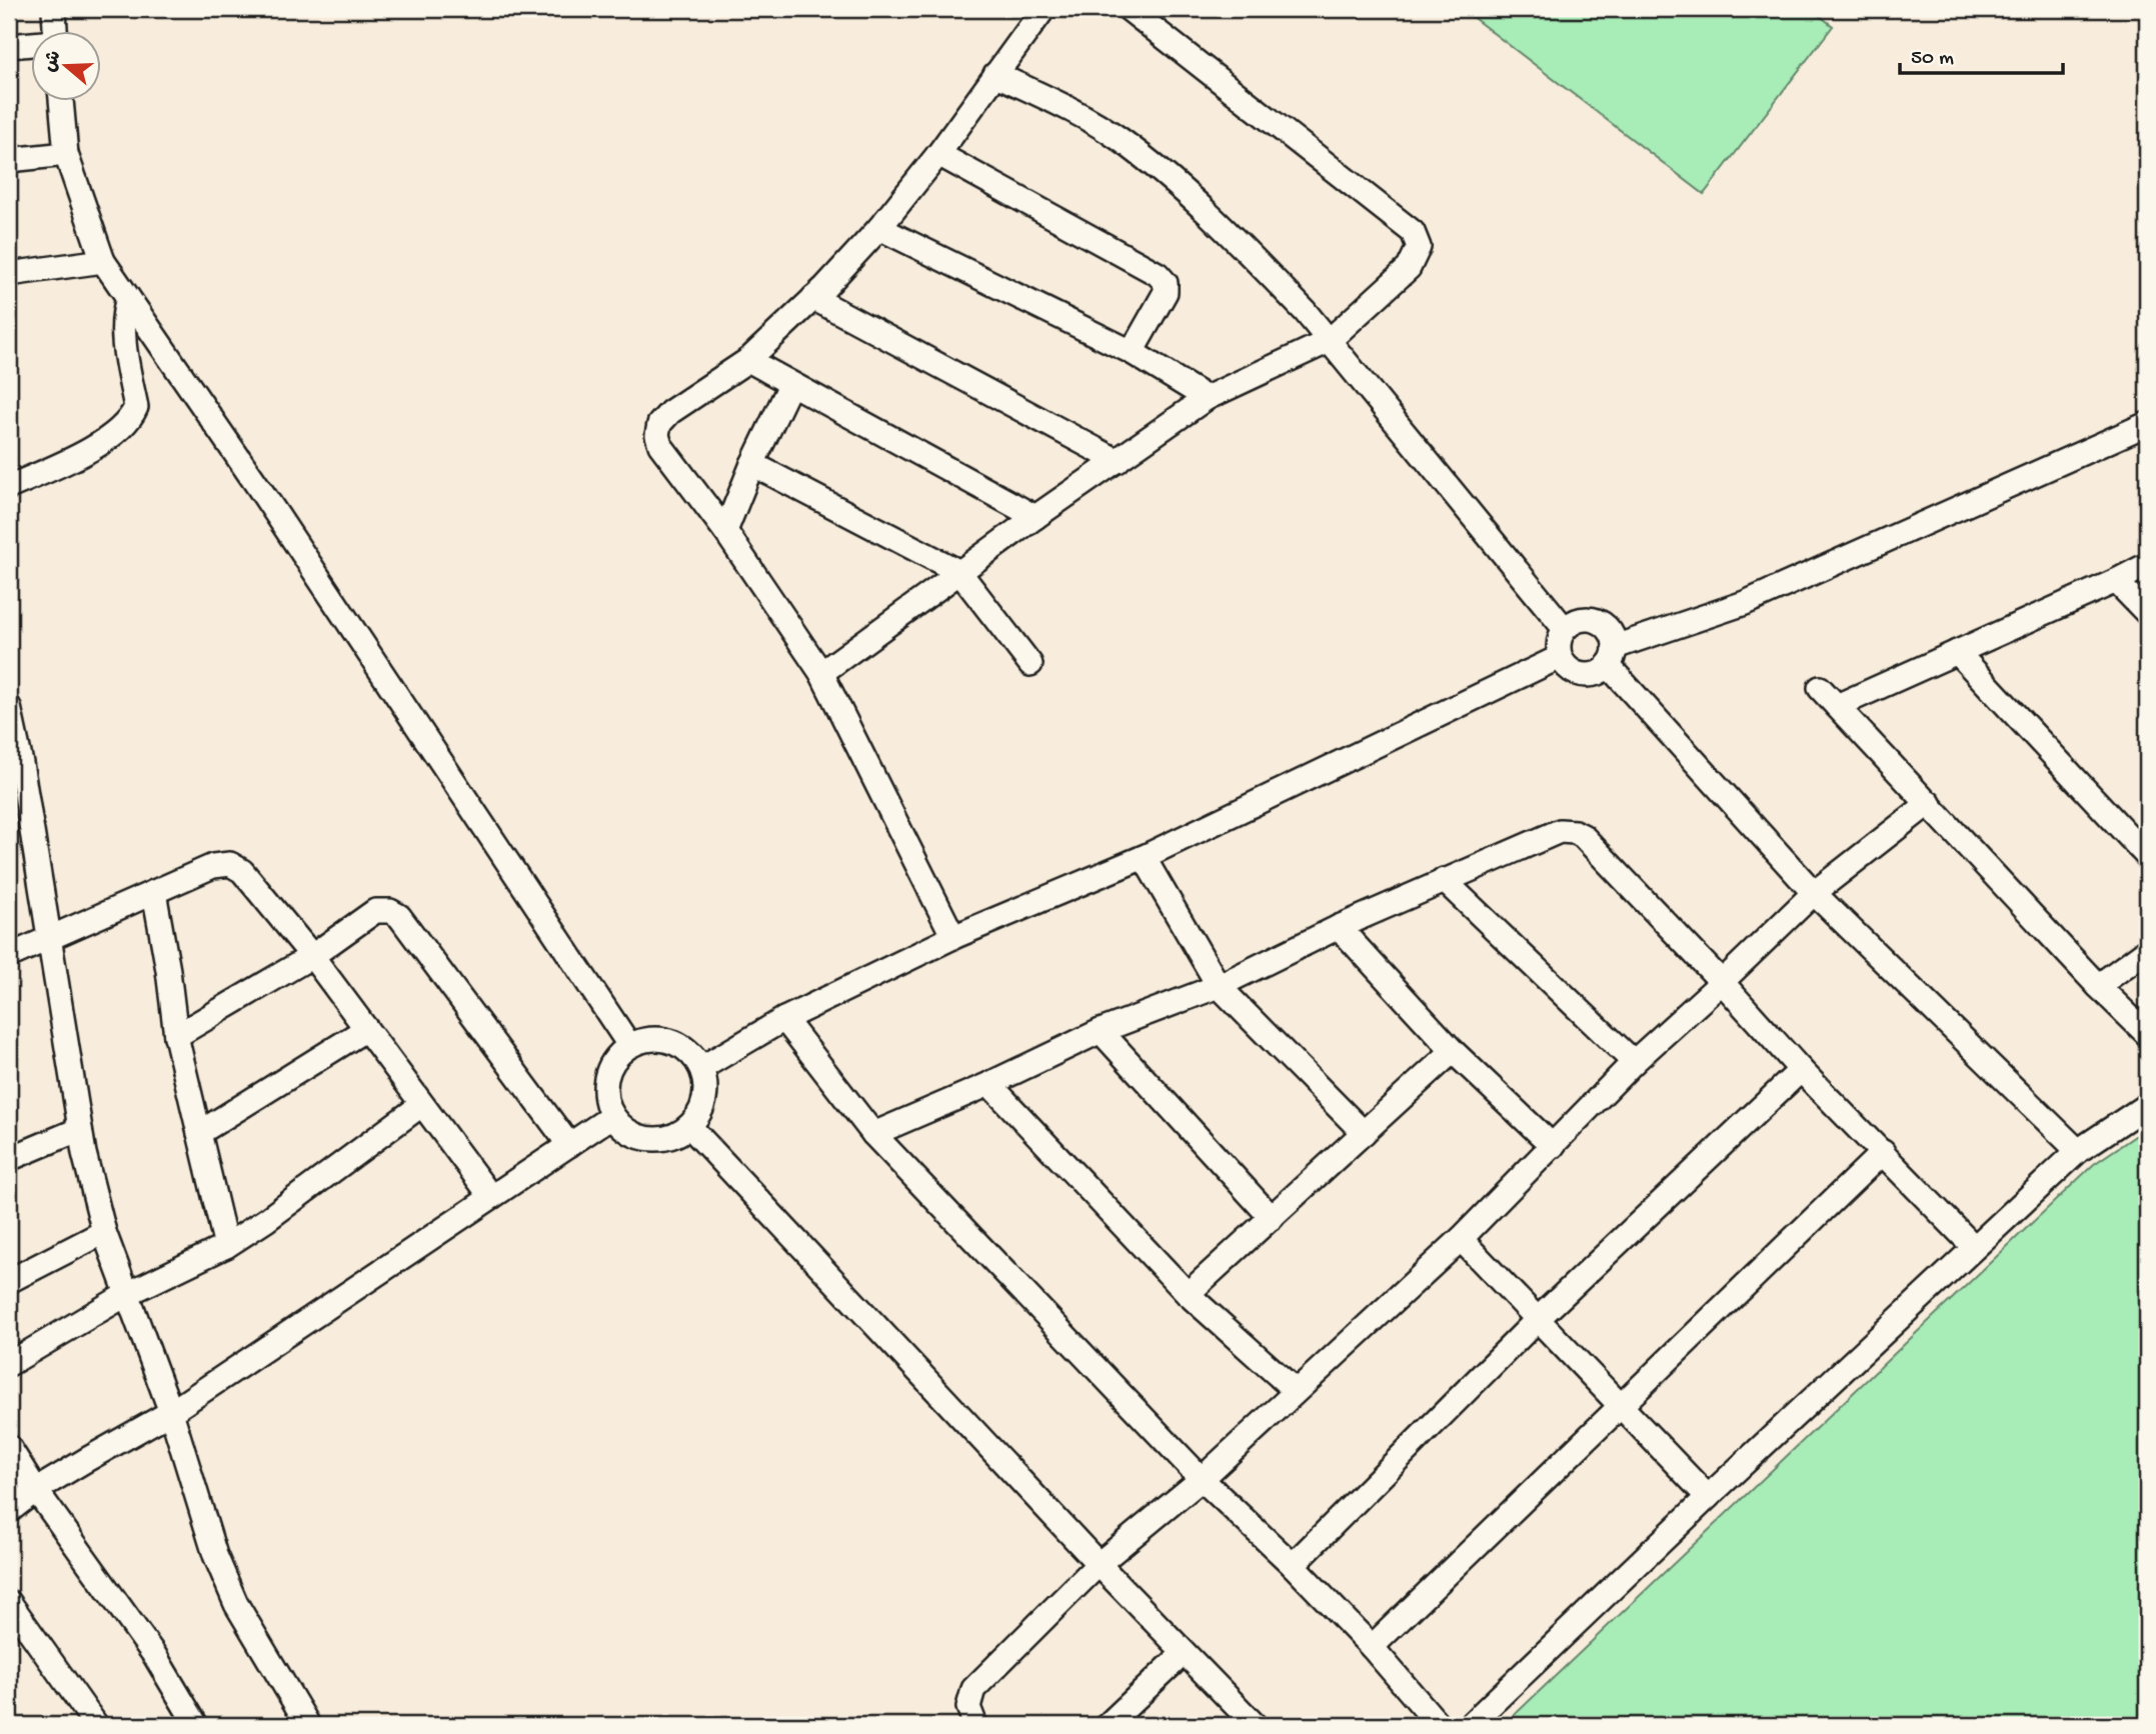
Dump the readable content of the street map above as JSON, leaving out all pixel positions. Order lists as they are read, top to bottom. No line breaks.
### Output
{"scale_bar":"50 m","north":"left"}
